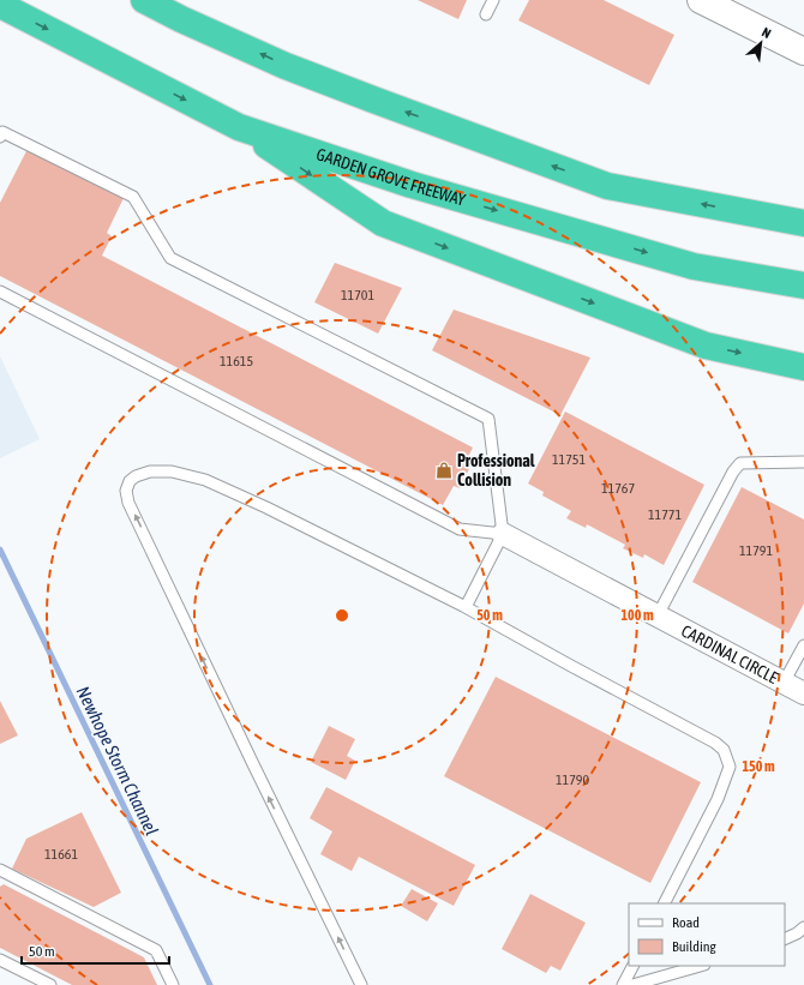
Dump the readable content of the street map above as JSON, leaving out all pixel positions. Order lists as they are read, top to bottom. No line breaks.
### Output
{"streets":{"highway":["GARDEN GROVE FREEWAY"],"street":["CARDINAL CIRCLE"]},"water":["Newhope Storm Channel"],"places":{"shop":["Professional Collision"]},"house_numbers":["11701","11615","11751","11767","11771","11791","11790","11661"],"legend":["Road","Building"],"scale_bar":"50 m","north":"top right","rings":["50 m","100 m","150 m"]}
